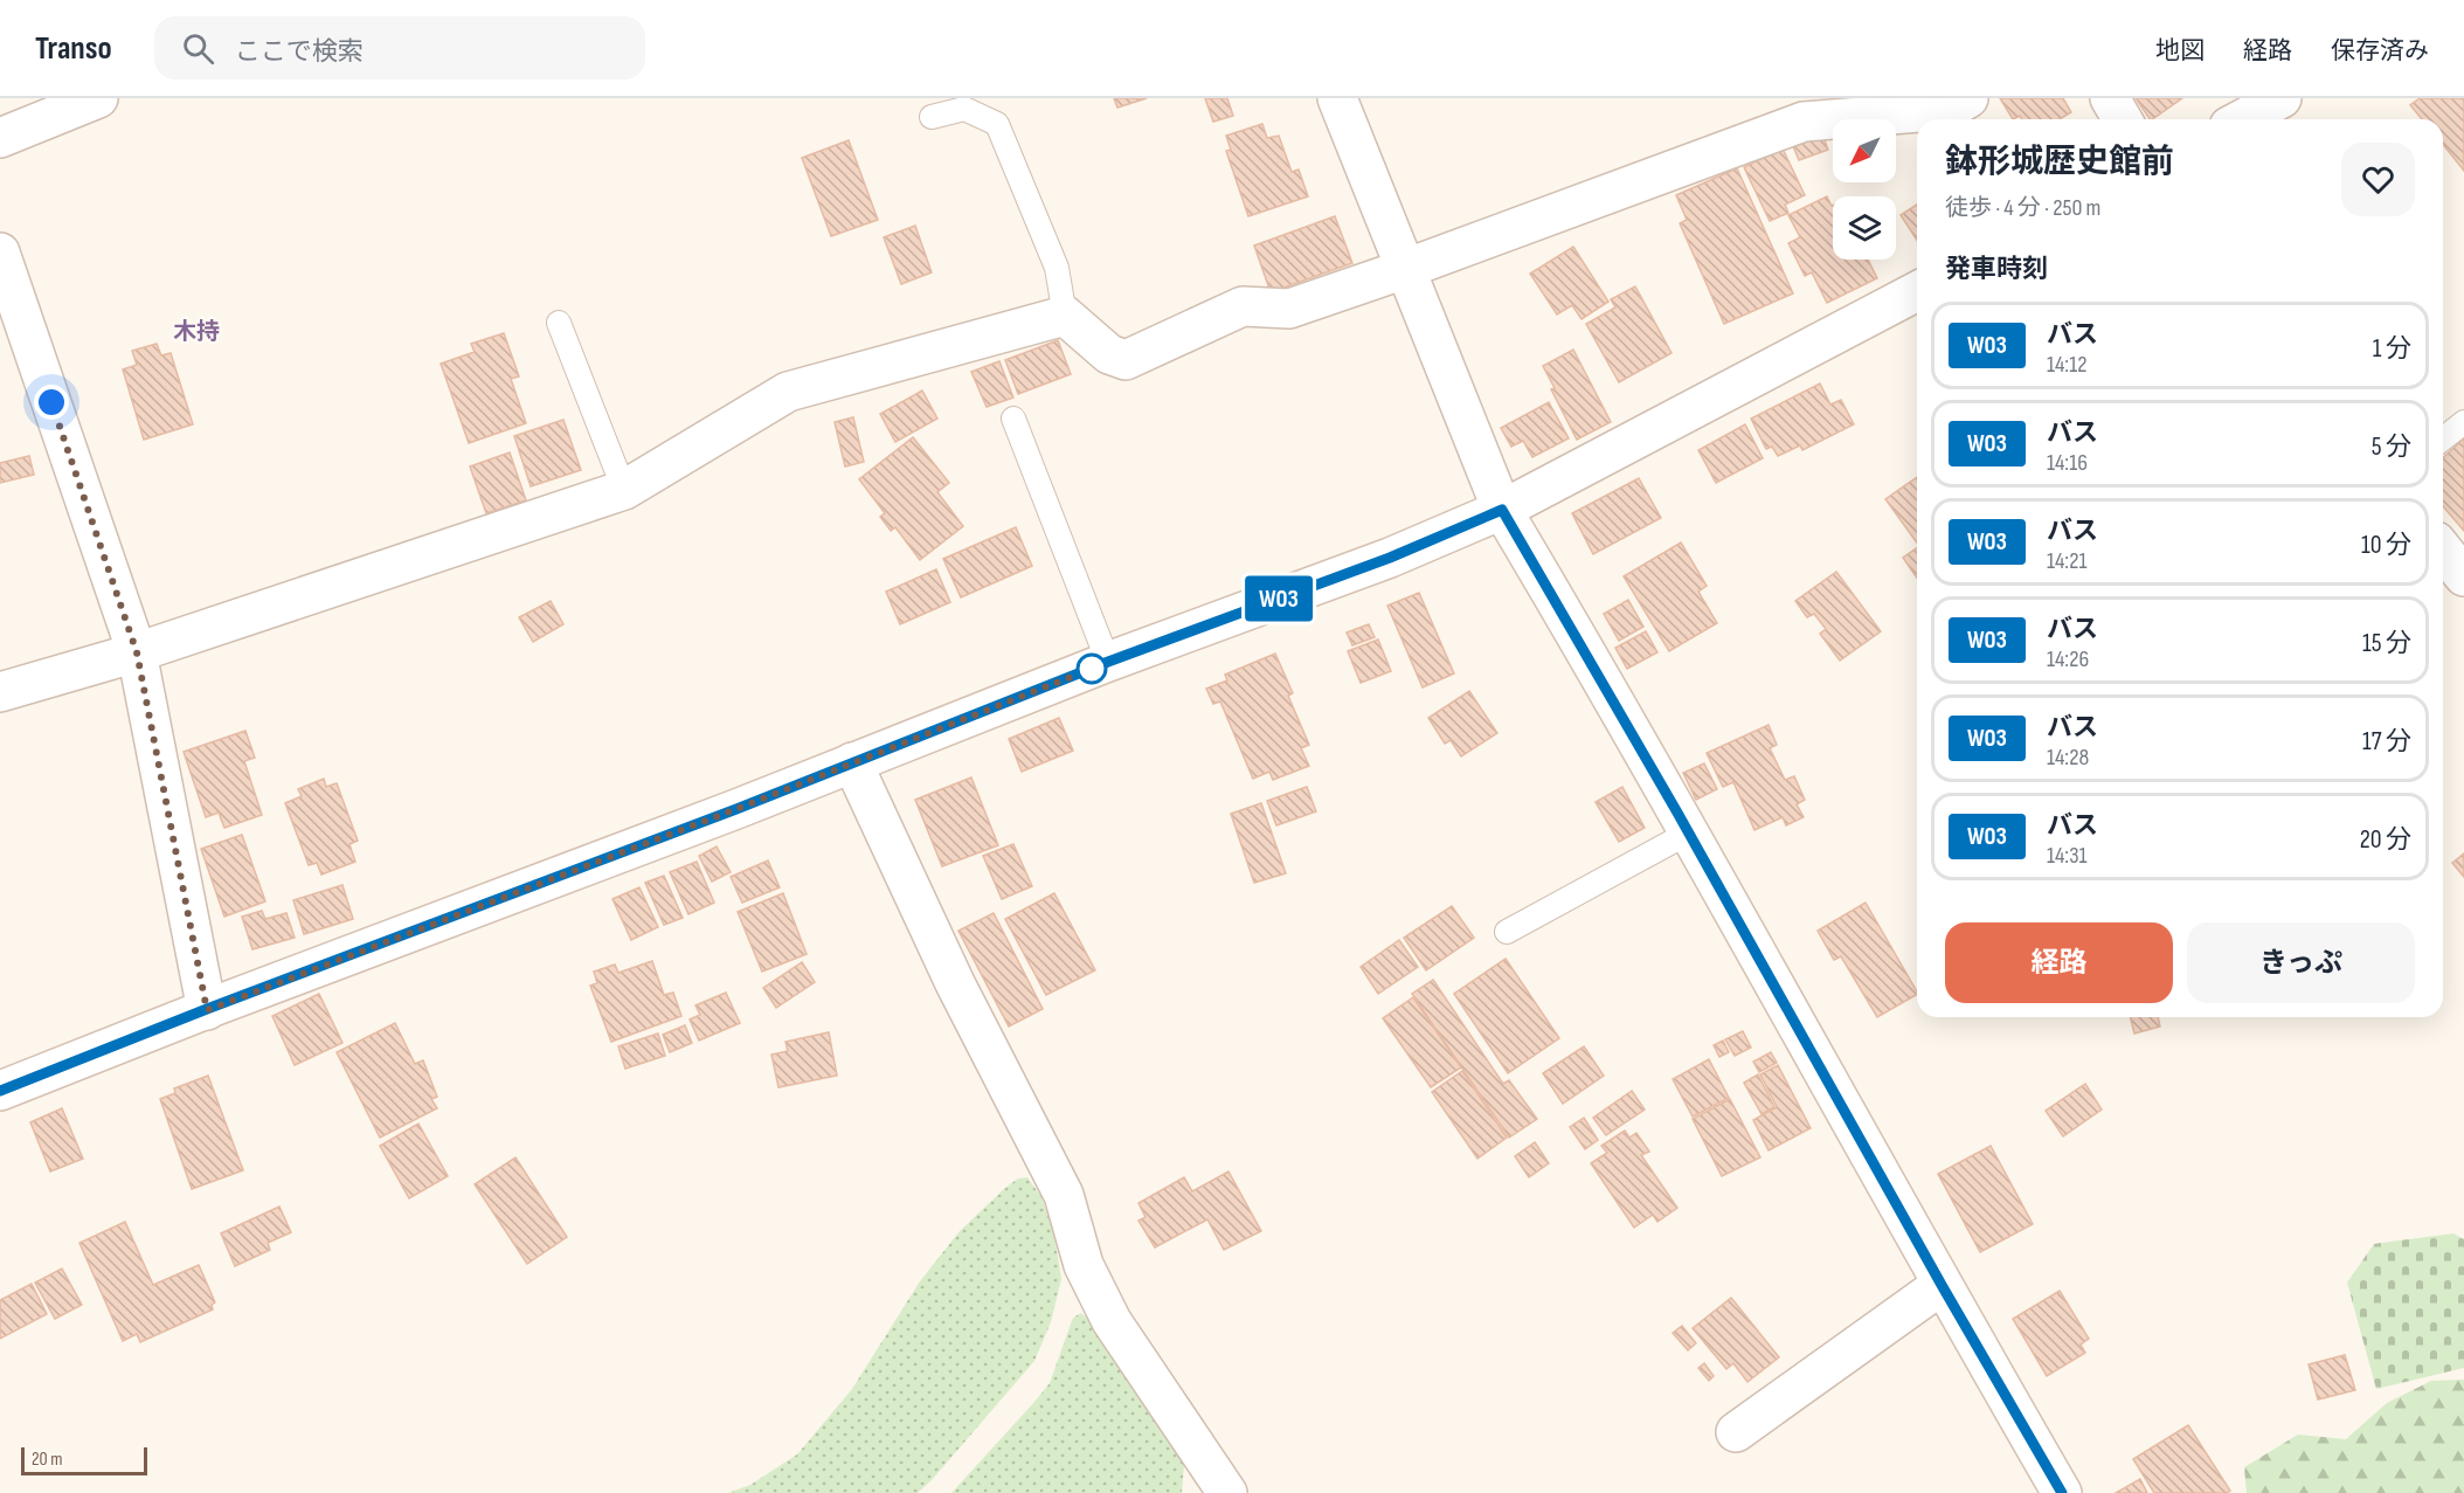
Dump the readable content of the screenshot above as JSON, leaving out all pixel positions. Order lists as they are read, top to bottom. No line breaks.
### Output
{"districts":["木持"],"lines":["bus line W03"],"scale_bar":"20 m","north":"bottom left","page":{"header":"Transo","search":"ここで検索","nav":["地図","経路","保存済み"],"on_map":"W03","heading":[["鉢形城歴史館前","徒歩 · 4 分 · 250 m"],"発車時刻"],"list":[{"mark":"W03","name":"バス","note":"14:12","value":"1 分"},{"mark":"W03","name":"バス","note":"14:16","value":"5 分"},{"mark":"W03","name":"バス","note":"14:21","value":"10 分"},{"mark":"W03","name":"バス","note":"14:26","value":"15 分"},{"mark":"W03","name":"バス","note":"14:28","value":"17 分"},{"mark":"W03","name":"バス","note":"14:31","value":"20 分"}],"buttons":["経路","きっぷ"],"scale":"20 m"}}
